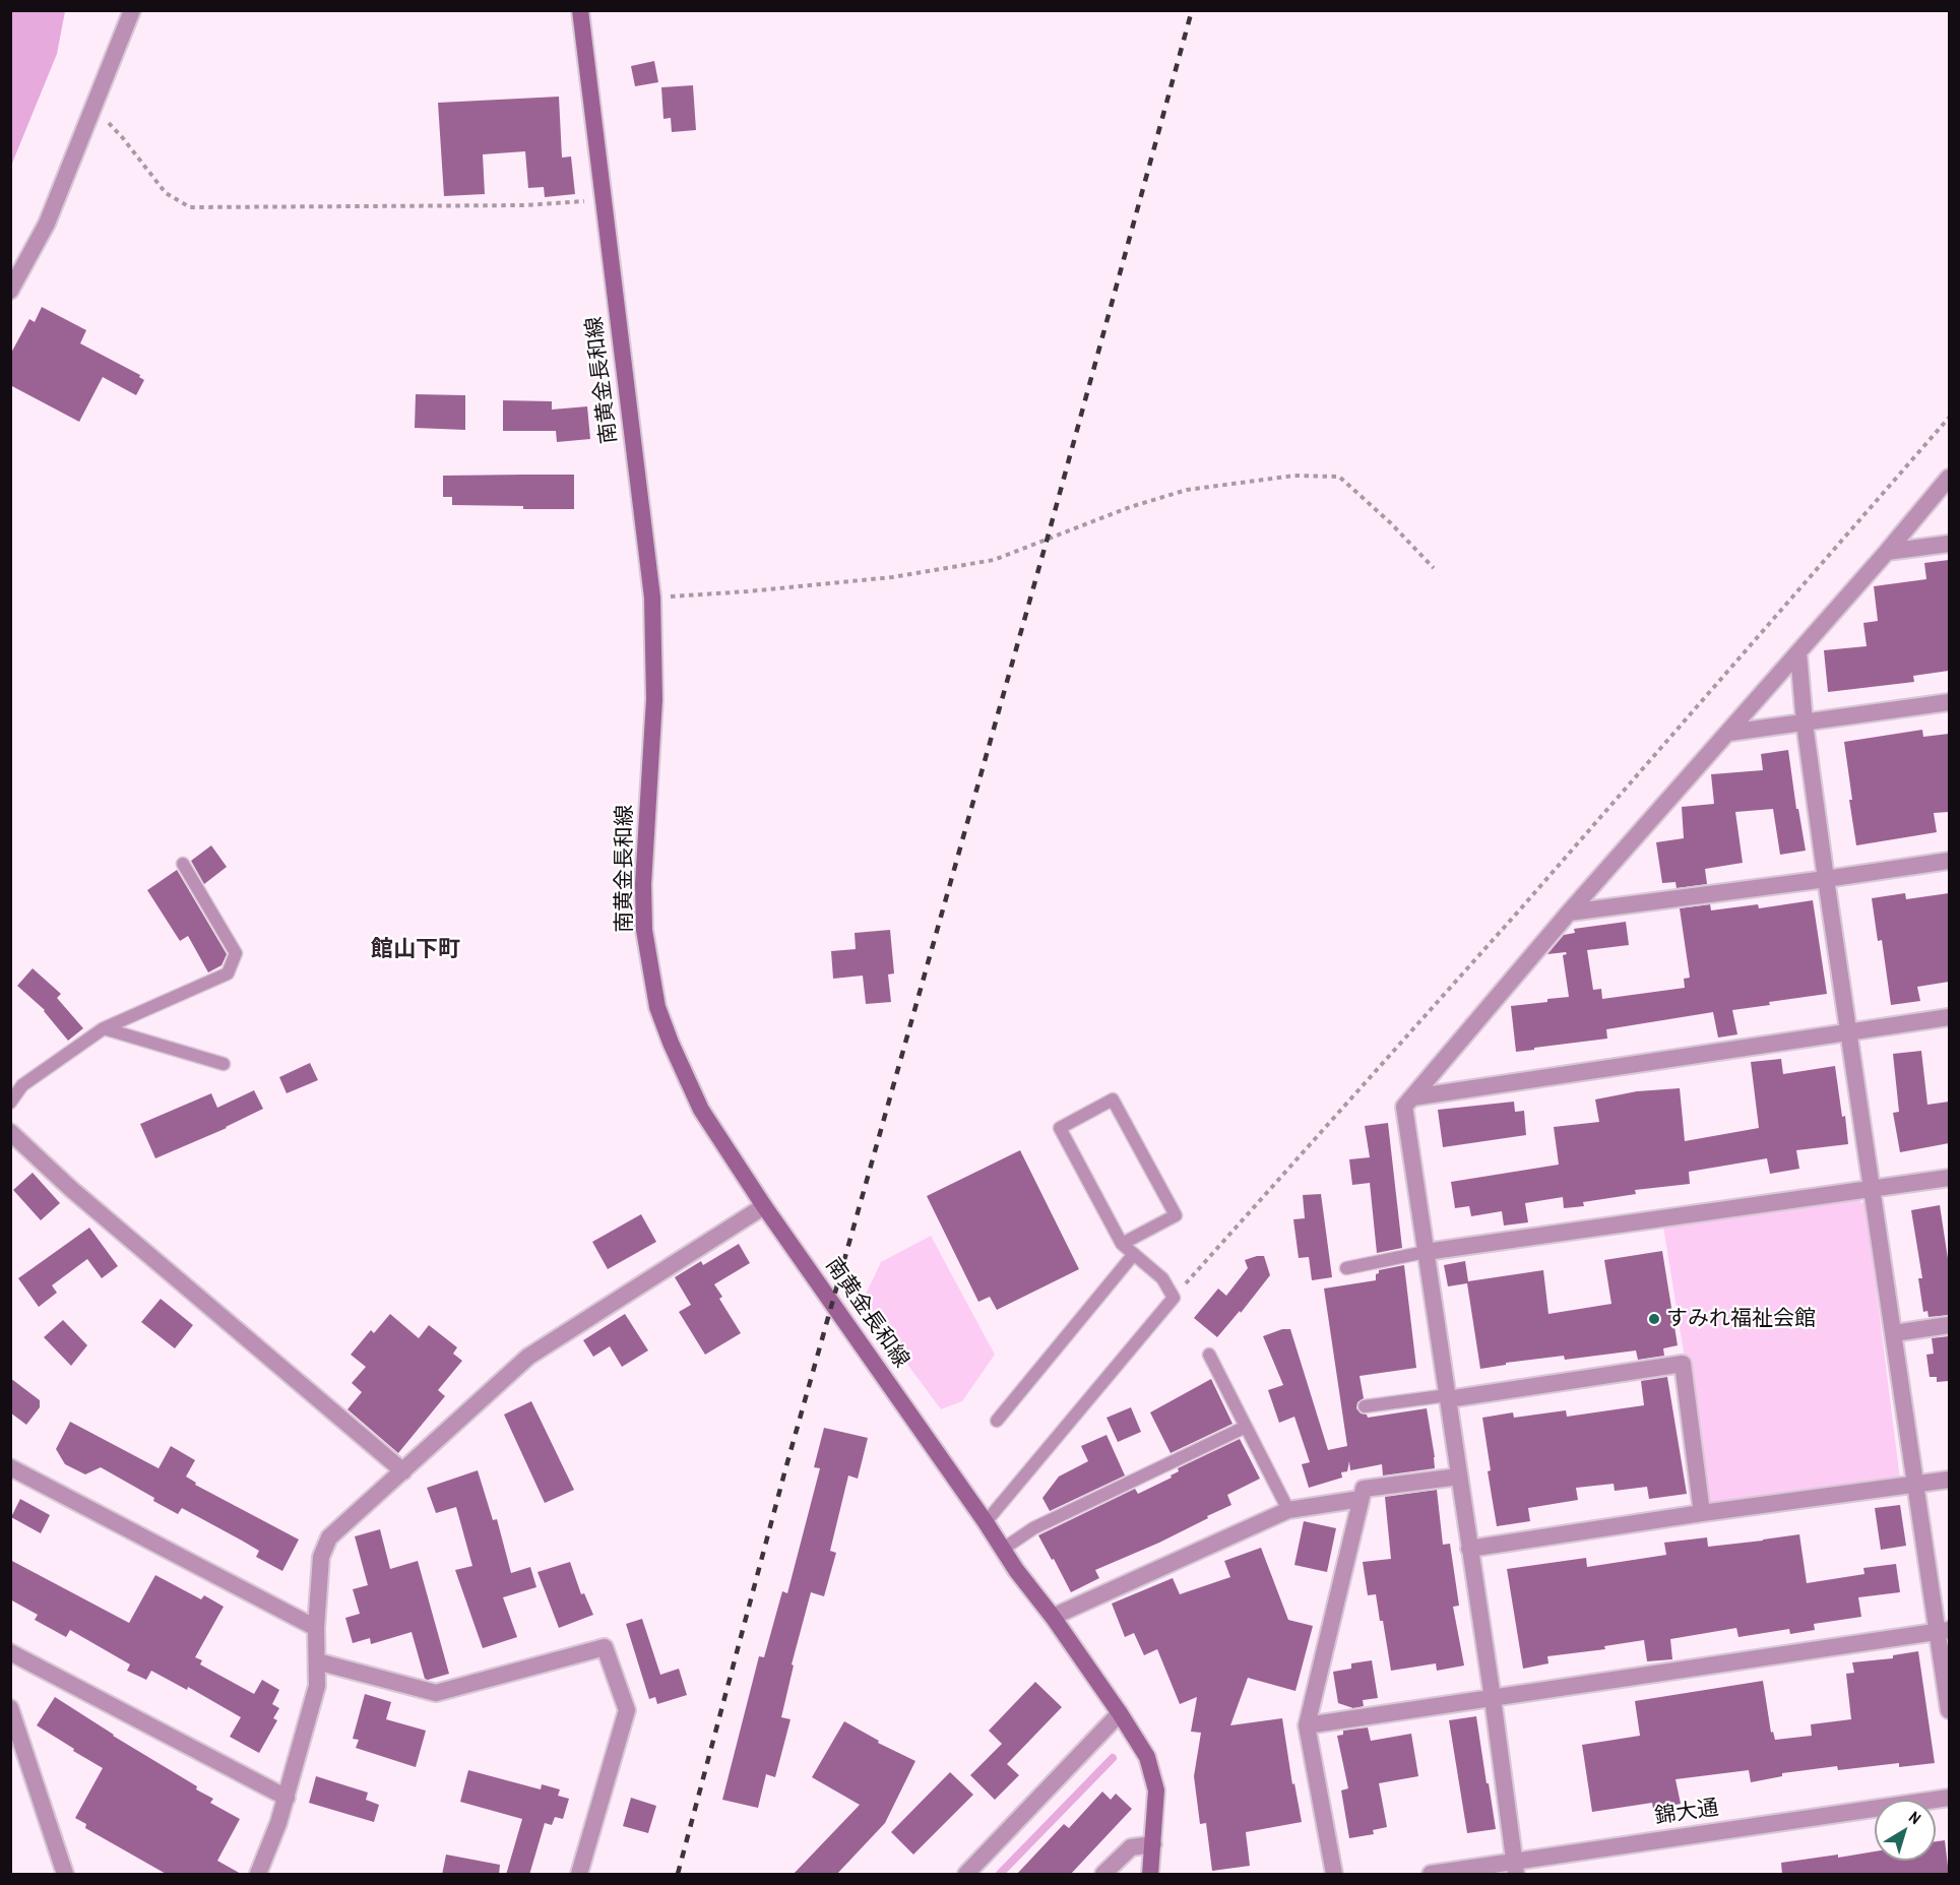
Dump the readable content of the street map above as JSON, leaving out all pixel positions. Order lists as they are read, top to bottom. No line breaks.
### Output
{"streets":{"main road":["南黄金長和線"],"street":["錦大通"]},"districts":["館山下町"],"places":["すみれ福祉会館"],"north":"top right"}
